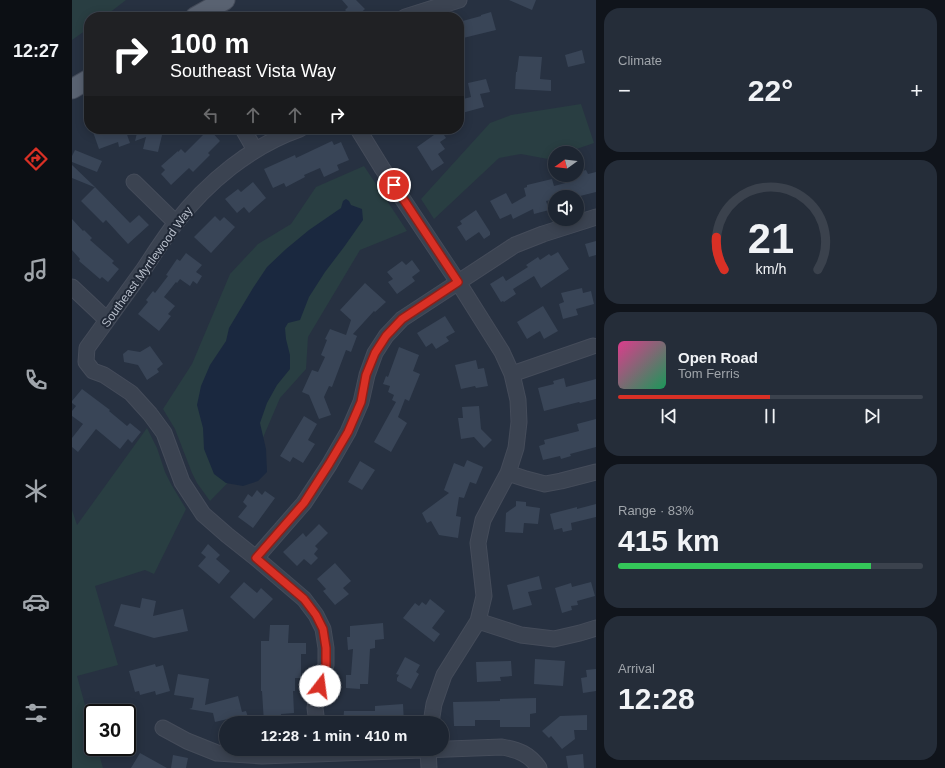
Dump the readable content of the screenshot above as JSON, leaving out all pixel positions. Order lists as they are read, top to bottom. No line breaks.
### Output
{"streets":{"street":["Southeast Myrtlewood Way"]},"north":"left","page":{"tabs":"12:27","tile":["Climate",["Range · 83%","415 km"],["Arrival","12:28"]],"turn":["100 m","Southeast Vista Way"],"heat":["−","22°","+"],"song":["Open Road","Tom Ferris"],"limit":"30","trip":"12:28 · 1 min · 410 m","gauge":["21","km/h"]}}
